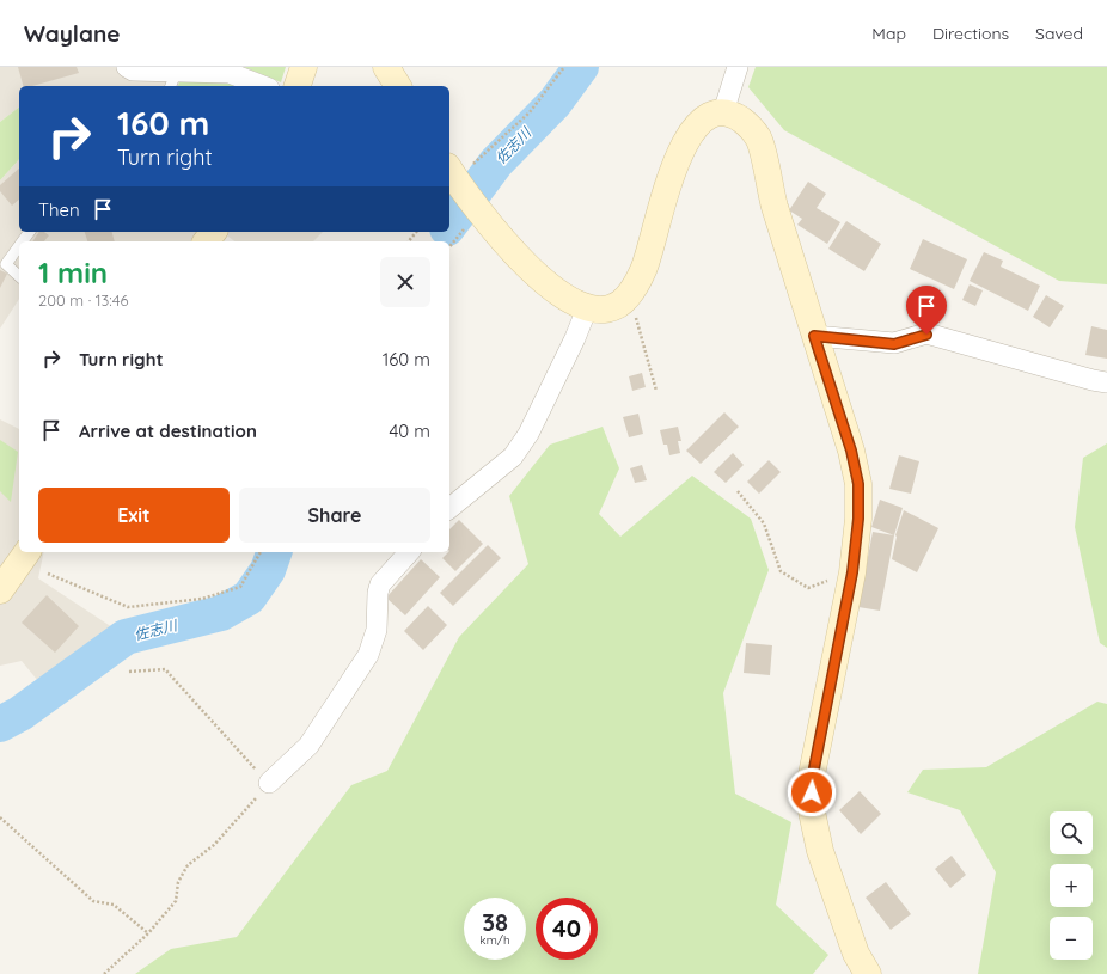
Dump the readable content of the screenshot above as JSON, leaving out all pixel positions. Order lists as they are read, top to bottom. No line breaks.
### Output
{"water":["佐志川"],"page":{"header":"Waylane","nav":["Map","Directions","Saved"],"turn":["160 m","Turn right"],"then":"Then","heading":["1 min","200 m · 13:46"],"list":[{"name":"Turn right","value":"160 m"},{"name":"Arrive at destination","value":"40 m"}],"buttons":["Exit","Share"],"map_buttons":["+","−"],"speed":"38 km/h","limit":"40"}}
